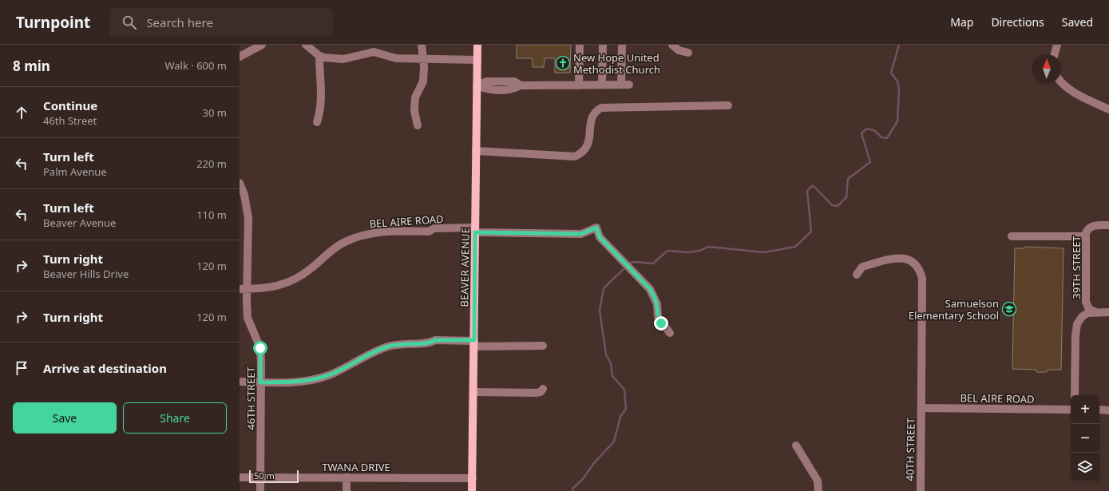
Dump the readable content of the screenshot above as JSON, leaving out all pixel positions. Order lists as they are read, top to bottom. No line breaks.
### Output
{"streets":{"main road":["BEAVER AVENUE"],"street":["BEL AIRE ROAD","39TH STREET","46TH STREET","40TH STREET","TWANA DRIVE"]},"crossings":[["BEL AIRE ROAD","BEAVER AVENUE"],["BEL AIRE ROAD","46TH STREET"],["BEL AIRE ROAD","40TH STREET"],["BEAVER AVENUE","TWANA DRIVE"],["46TH STREET","TWANA DRIVE"]],"places":{"church":["New Hope United Methodist Church"],"school or university":["Samuelson Elementary School"]},"scale_bar":"50 m","north":"top","page":{"header":"Turnpoint","search":"Search here","nav":["Map","Directions","Saved"],"heading":["8 min","Walk · 600 m"],"list":[["Continue","46th Street","30 m"],["Turn left","Palm Avenue","220 m"],["Turn left","Beaver Avenue","110 m"],["Turn right","Beaver Hills Drive","120 m"],["Turn right","120 m"],"Arrive at destination"],"buttons":["Save","Share"],"map_buttons":["+","−"],"scale":"50 m"}}
